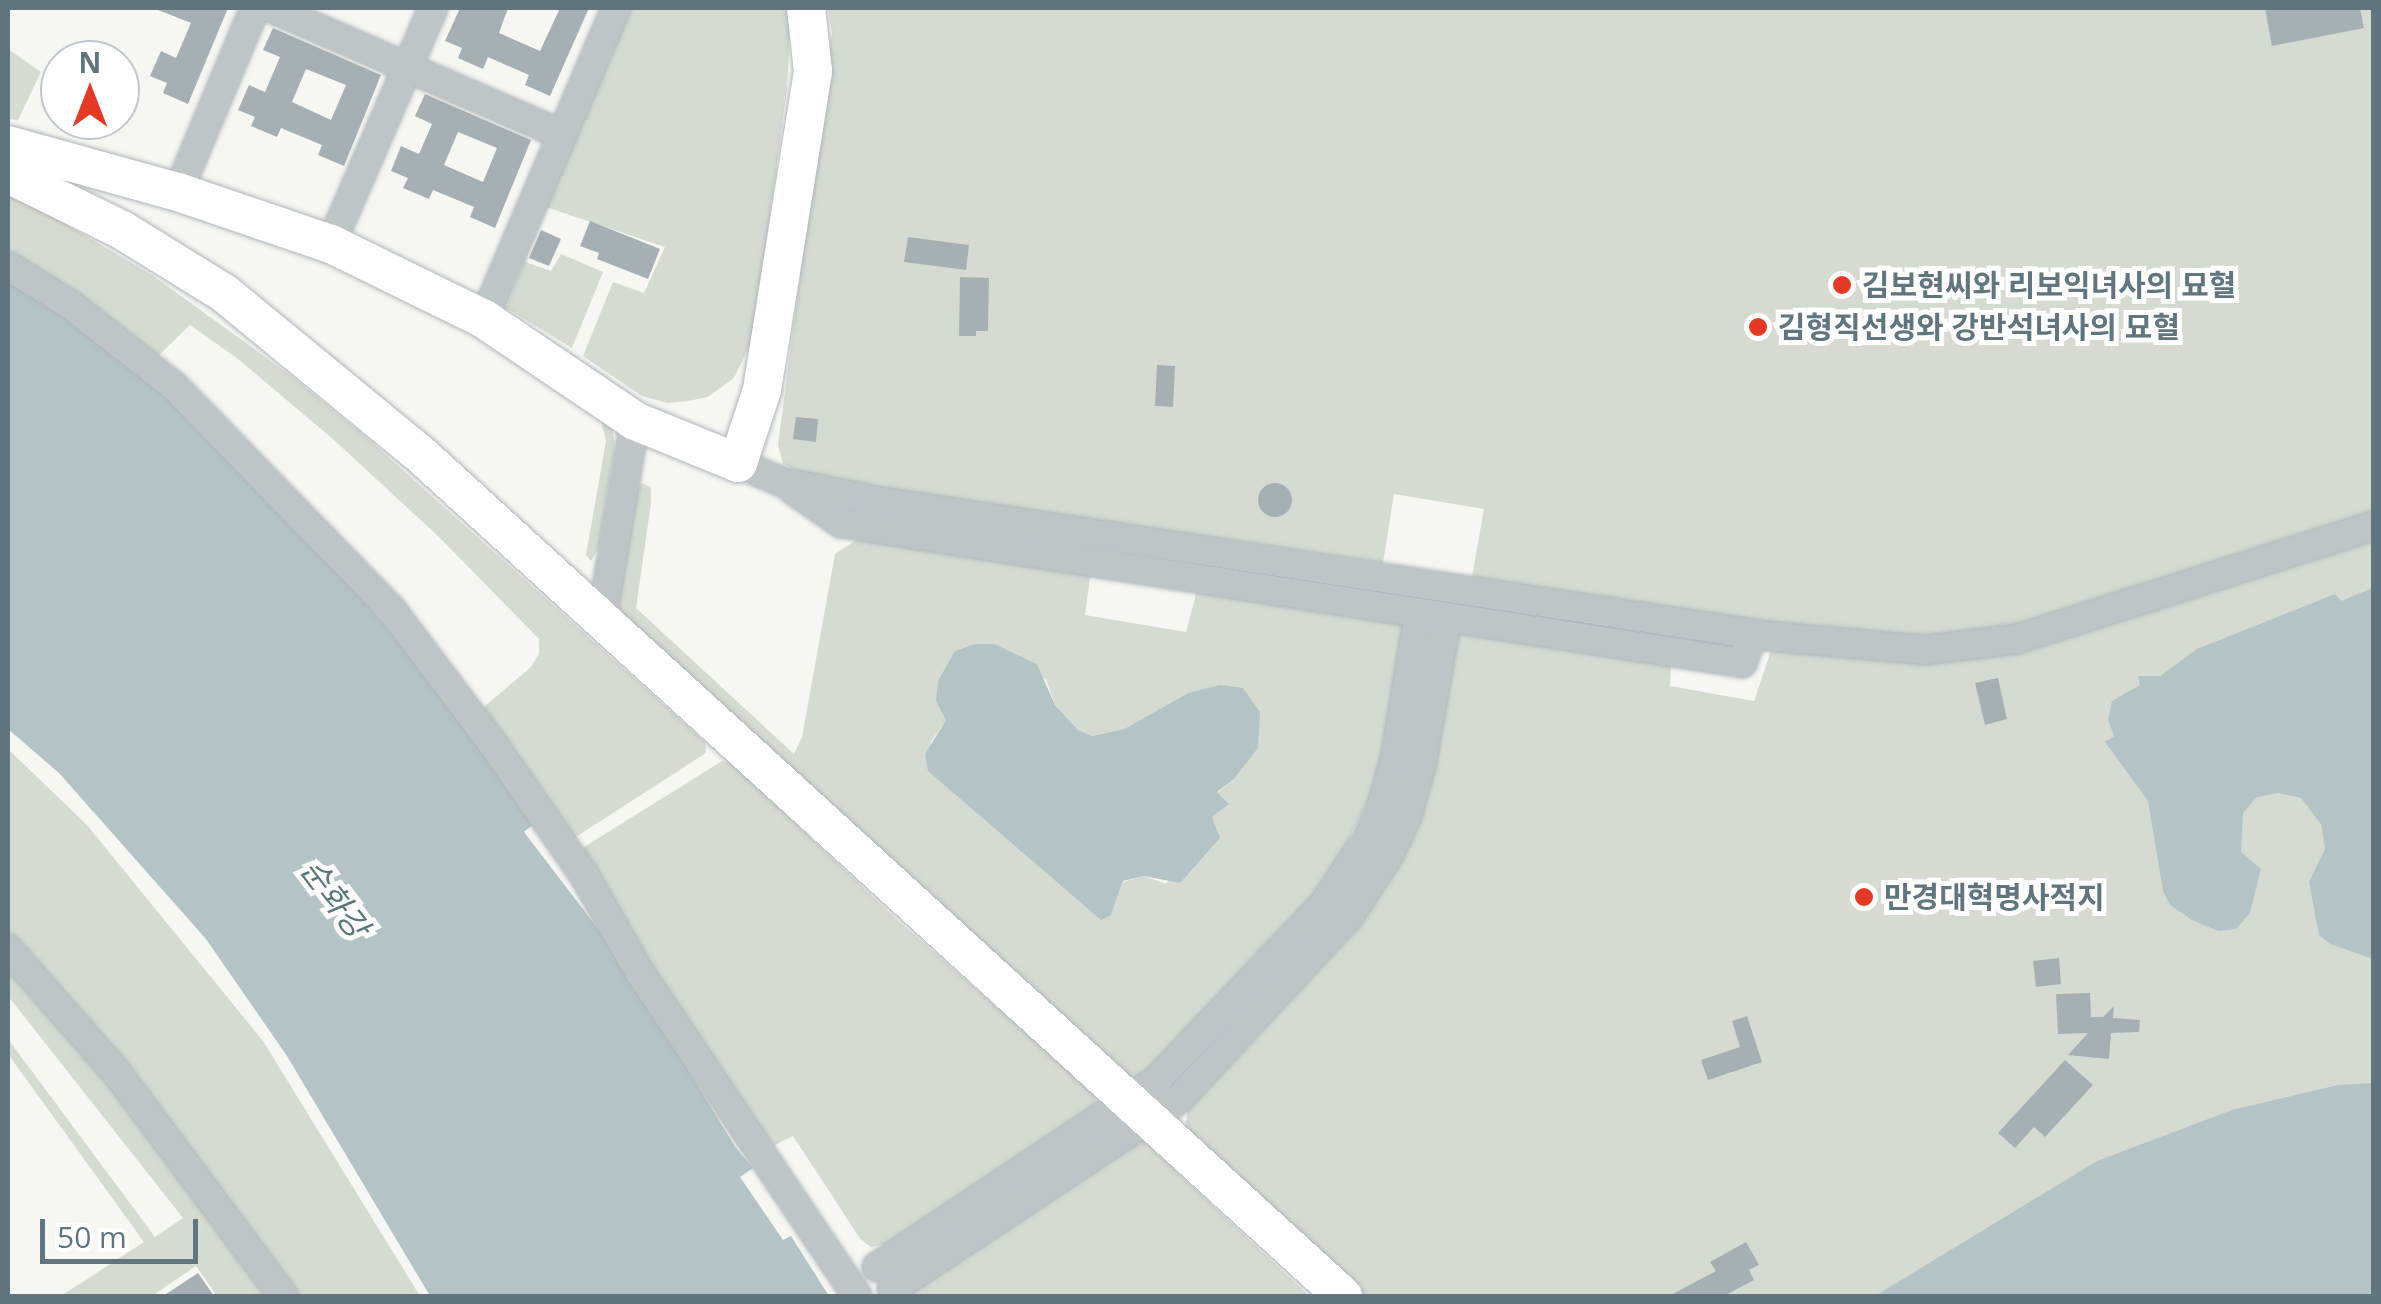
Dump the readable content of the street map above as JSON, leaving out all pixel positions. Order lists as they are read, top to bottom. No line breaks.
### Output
{"water":["순화강"],"places":["김보현씨와 리보익녀사의 묘혈","김형직선생와 강반석녀사의 묘혈","만경대혁명사적지"],"scale_bar":"50 m","north":"top"}
